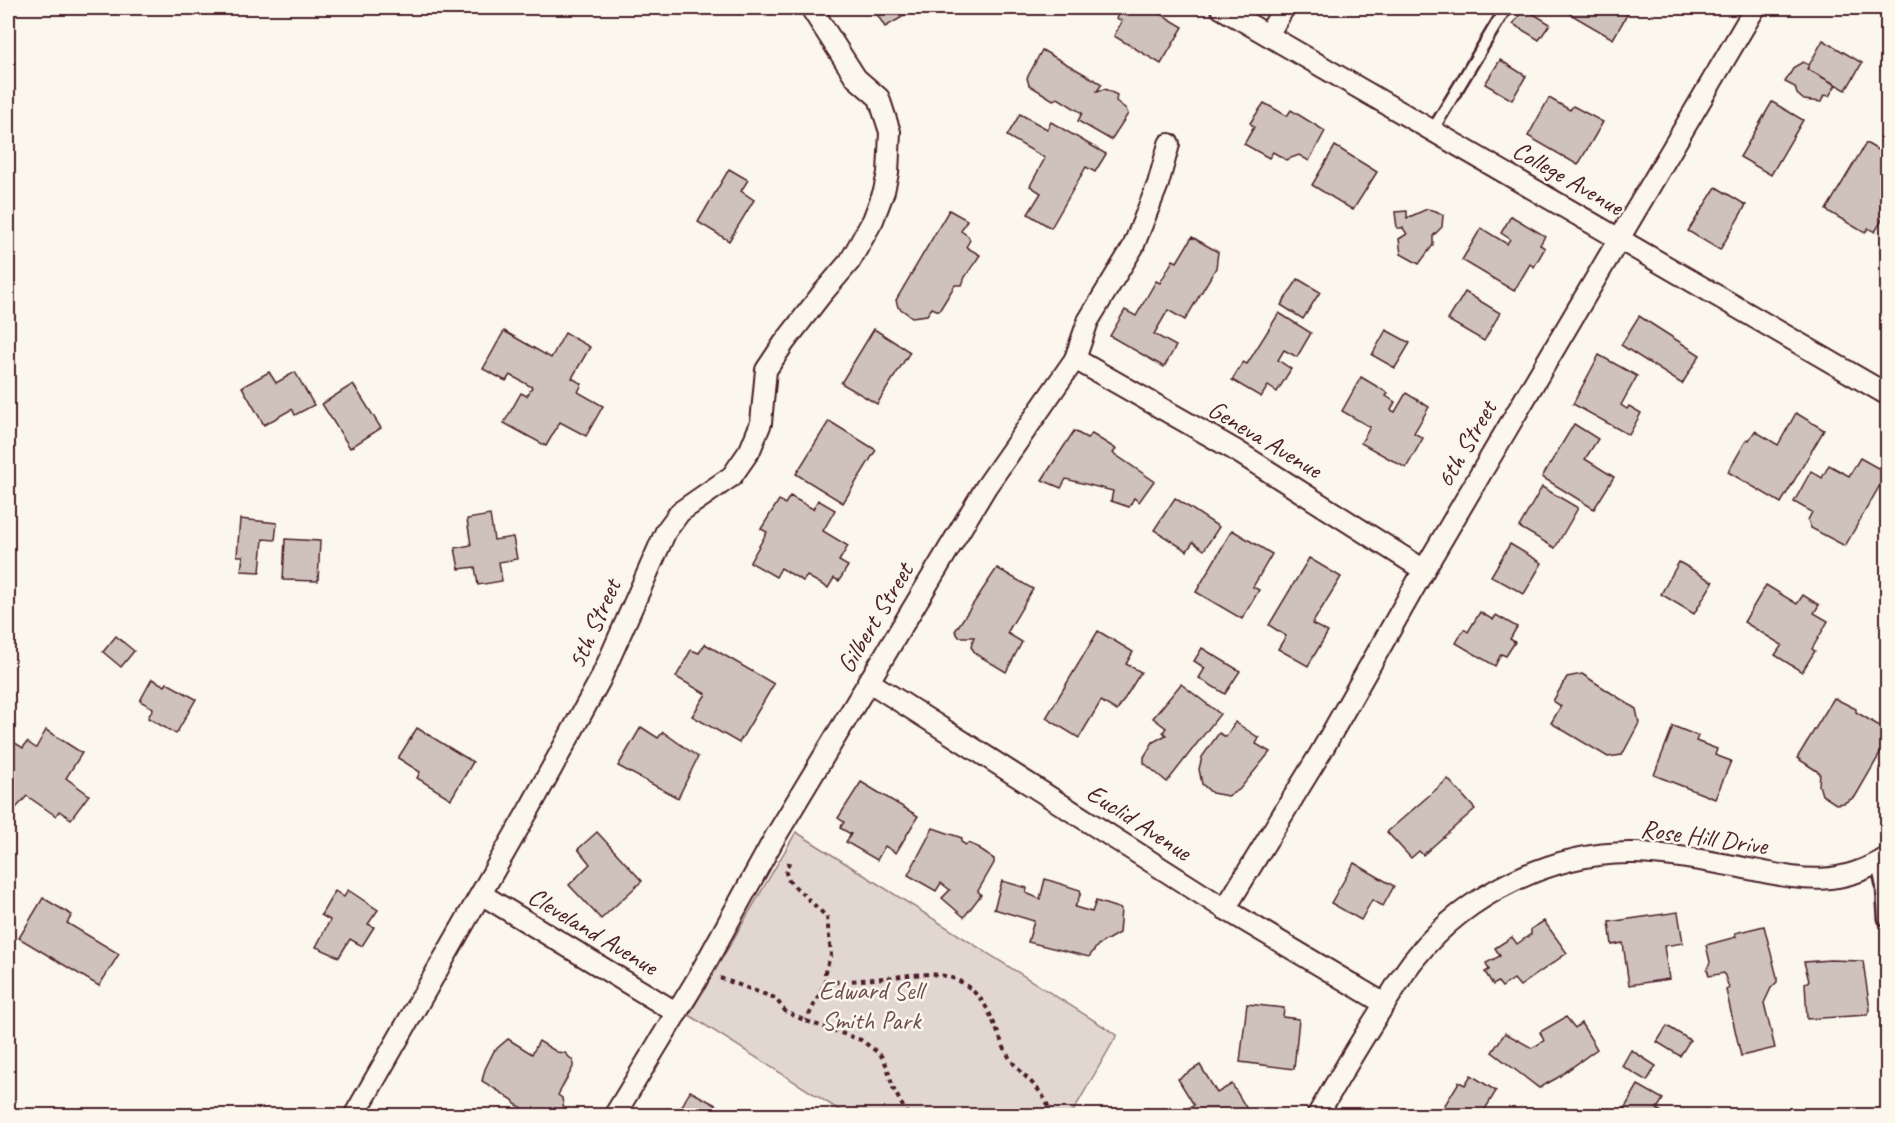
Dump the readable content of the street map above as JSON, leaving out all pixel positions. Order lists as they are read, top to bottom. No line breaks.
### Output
{"streets":{"street":["College Avenue","Geneva Avenue","6th Street","Gilbert Street","5th Street","Euclid Avenue","Rose Hill Drive","Cleveland Avenue"]},"crossings":[["College Avenue","6th Street"],["Geneva Avenue","6th Street"],["Geneva Avenue","Gilbert Street"],["6th Street","Euclid Avenue"],["Gilbert Street","Euclid Avenue"],["Gilbert Street","Cleveland Avenue"],["5th Street","Cleveland Avenue"],["Euclid Avenue","Rose Hill Drive"]],"parks":["Edward Sell Smith Park"]}
